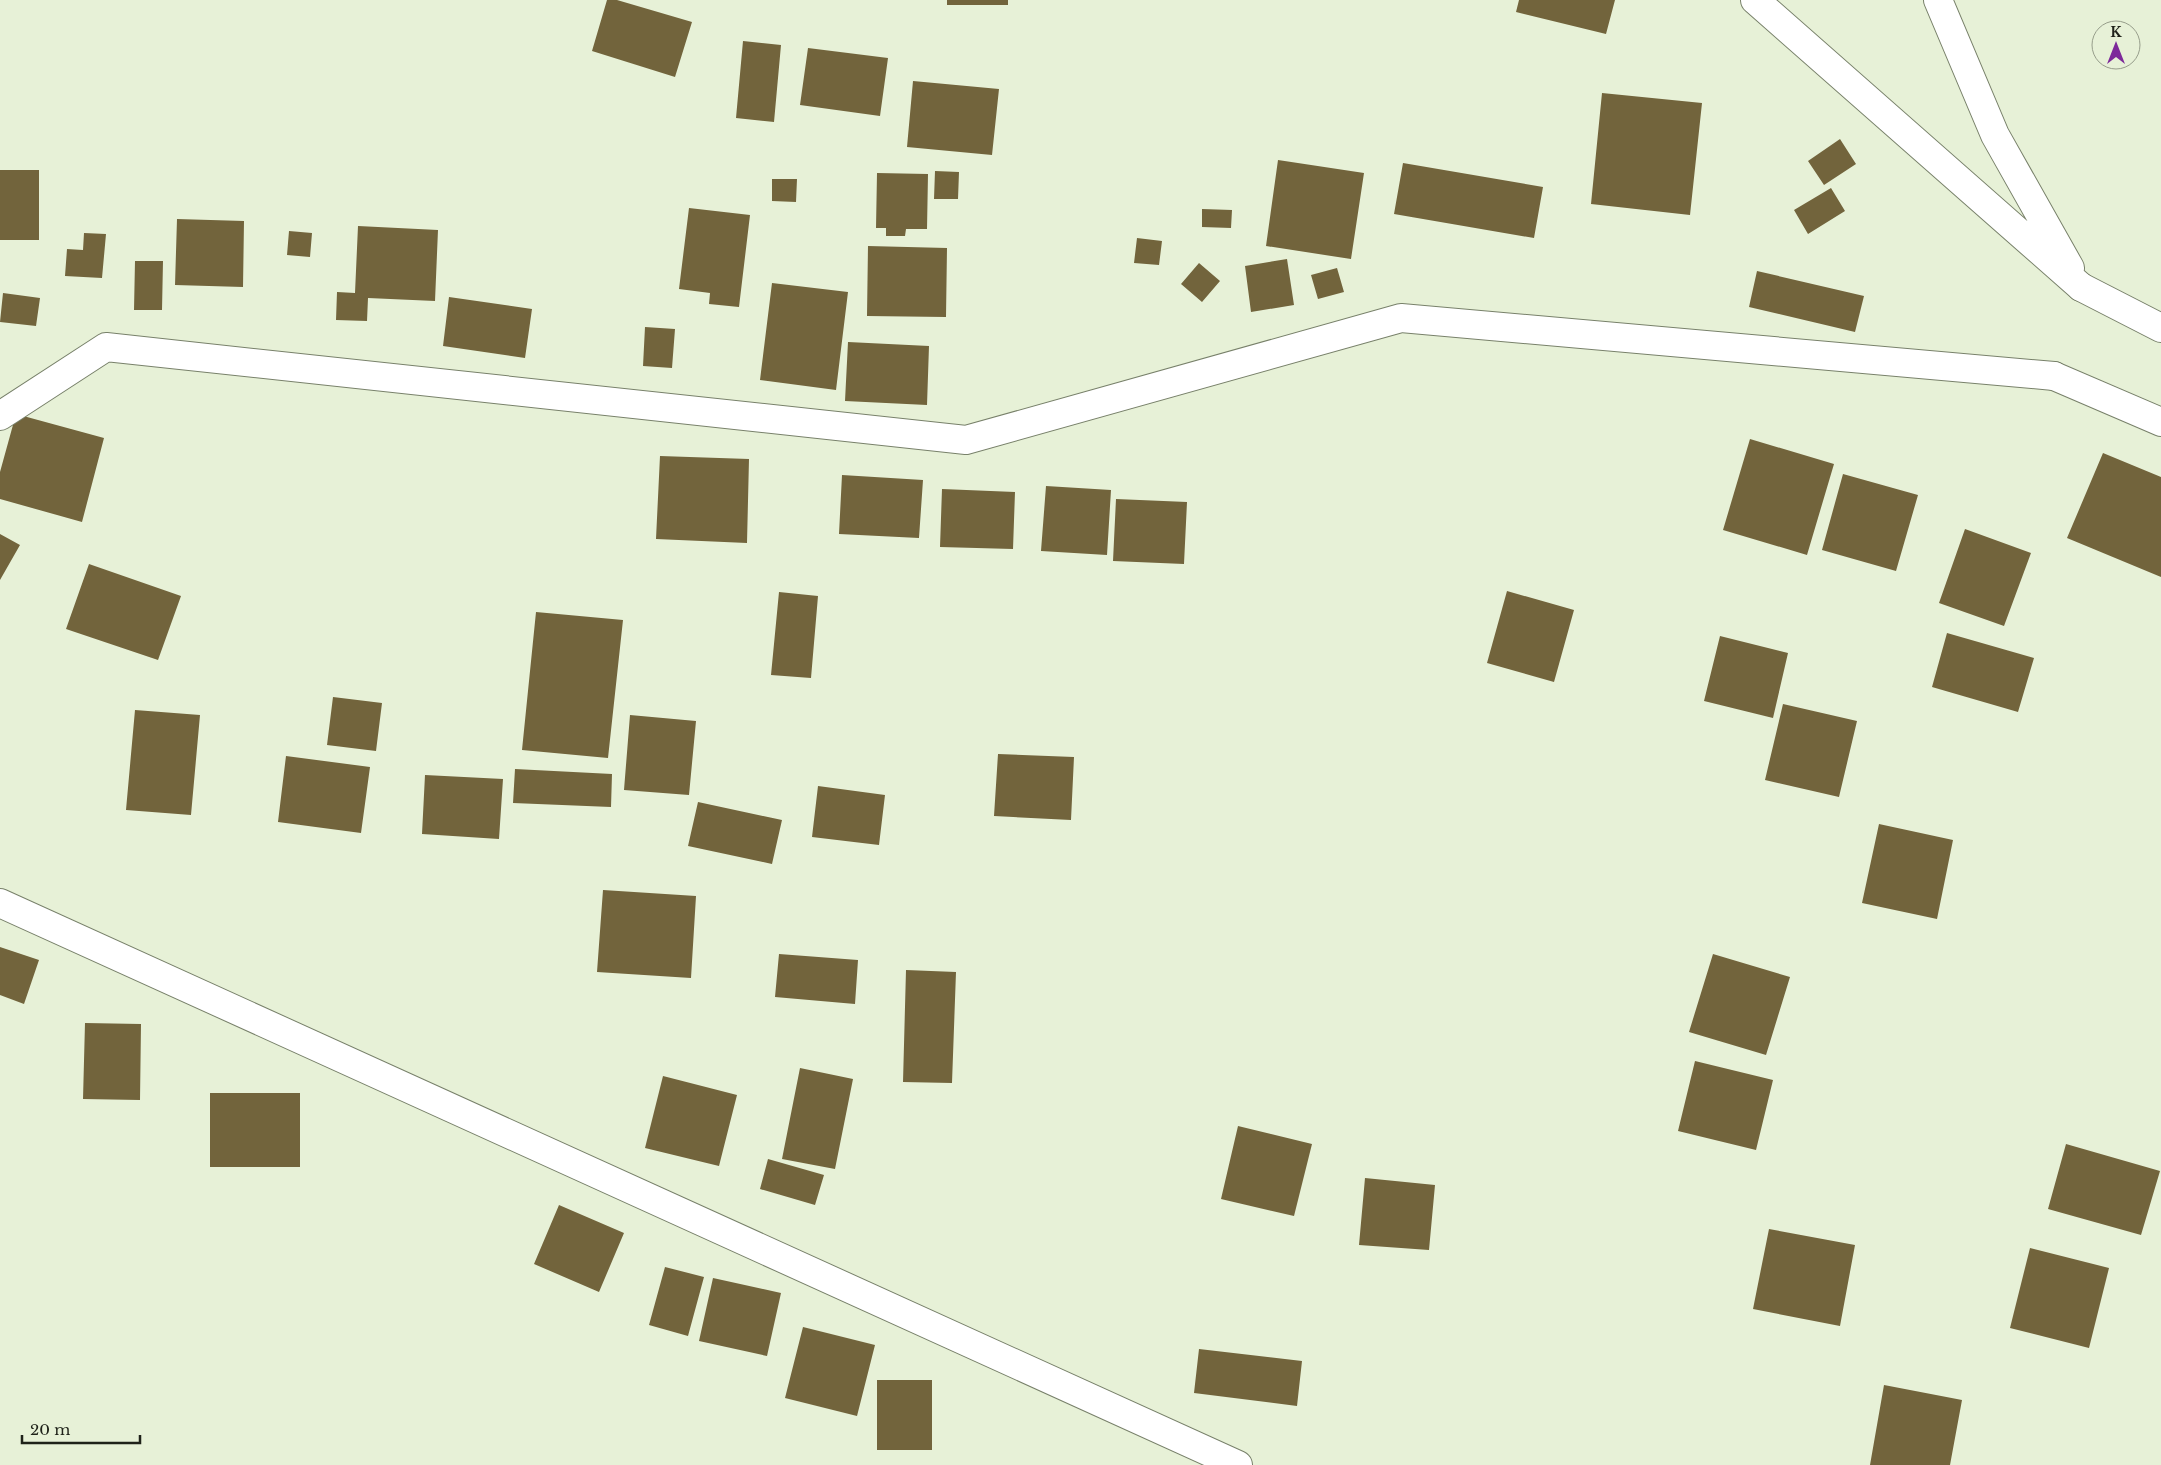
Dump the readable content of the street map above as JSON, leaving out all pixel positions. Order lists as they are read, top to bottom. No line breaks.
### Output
{"scale_bar":"20 m","north":"top"}
